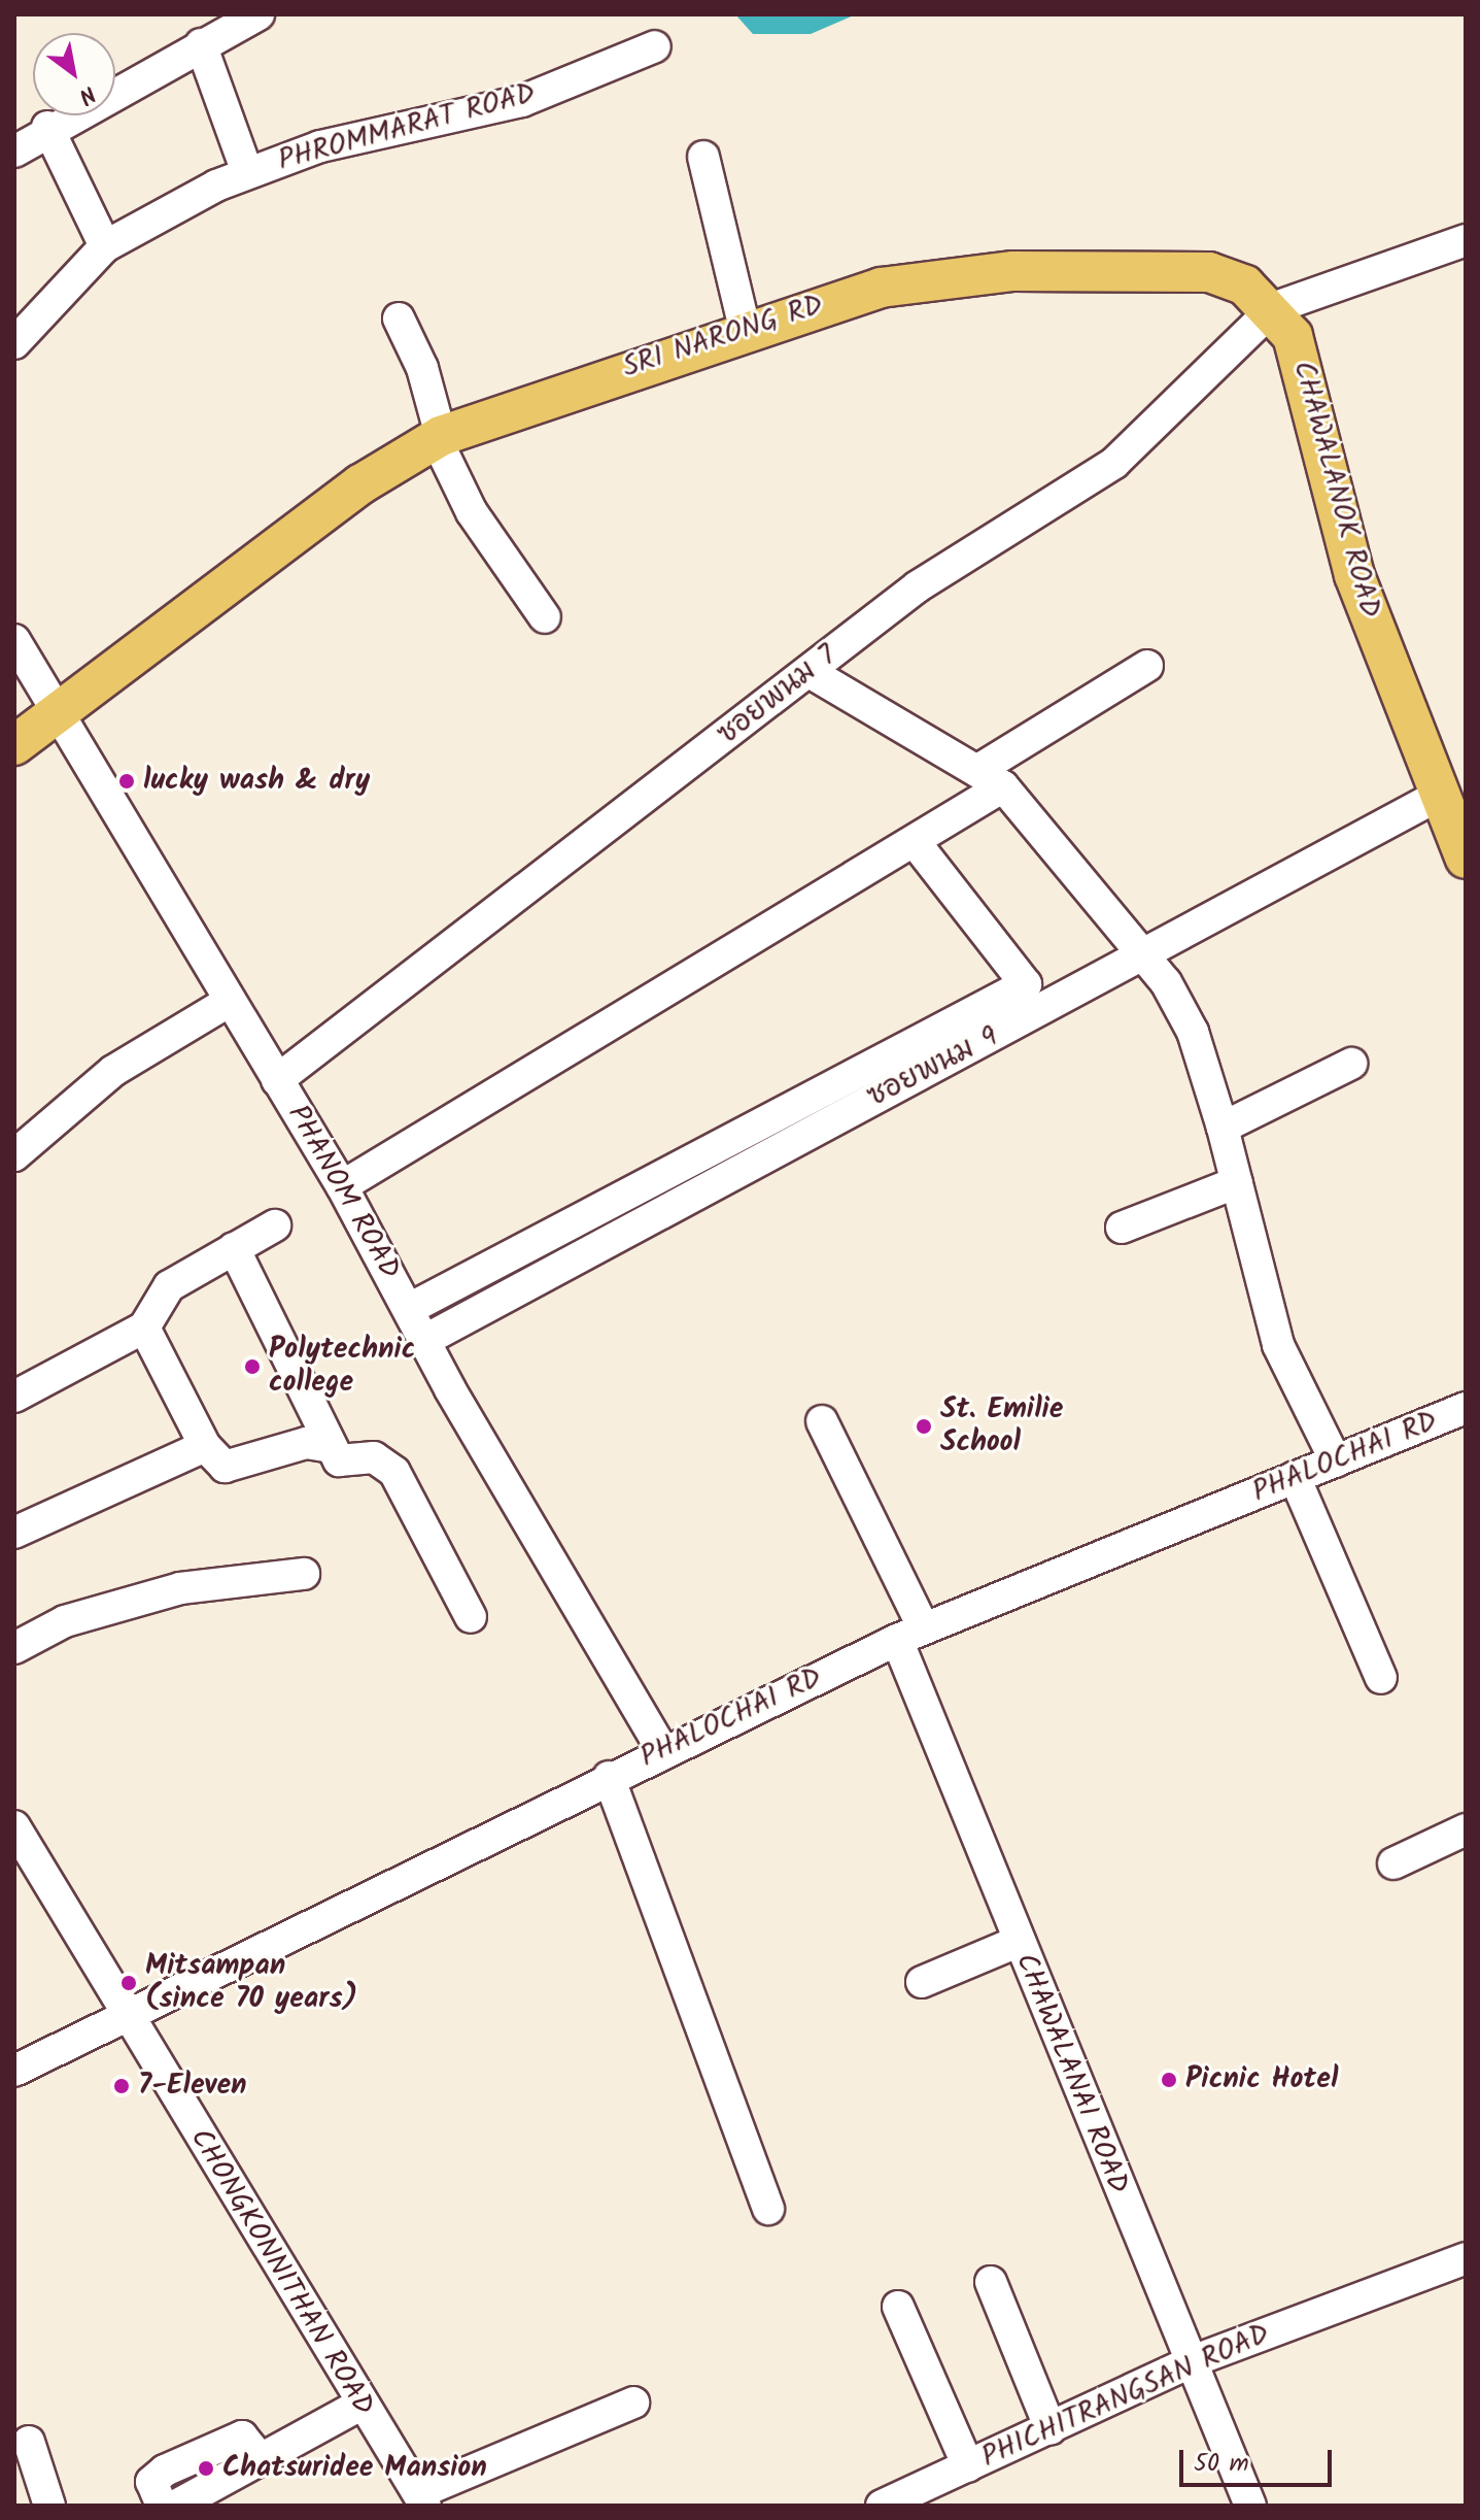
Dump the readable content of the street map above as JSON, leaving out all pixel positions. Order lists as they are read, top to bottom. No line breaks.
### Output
{"streets":{"main road":["SRI NARONG RD","CHAWALANOK ROAD"],"street":["PHROMMARAT ROAD","ซอยพนม 7","ซอยพนม 9","PHANOM ROAD","PHALOCHAI RD","CHAWALANAI ROAD","CHONGKONNITHAN ROAD","PHICHITRANGSAN ROAD"]},"crossings":[["SRI NARONG RD","CHAWALANOK ROAD"],["SRI NARONG RD","ซอยพนม 7"],["SRI NARONG RD","PHANOM ROAD"],["CHAWALANOK ROAD","ซอยพนม 7"],["CHAWALANOK ROAD","ซอยพนม 9"],["ซอยพนม 7","PHANOM ROAD"],["ซอยพนม 9","PHANOM ROAD"],["PHANOM ROAD","PHALOCHAI RD"],["PHALOCHAI RD","CHAWALANAI ROAD"],["PHALOCHAI RD","CHONGKONNITHAN ROAD"],["CHAWALANAI ROAD","PHICHITRANGSAN ROAD"]],"places":["lucky wash & dry","Polytechnic college","St. Emilie School","Mitsampan (since 70 years)","Picnic Hotel","7-Eleven","Chatsuridee Mansion"],"scale_bar":"50 m","north":"bottom right"}
